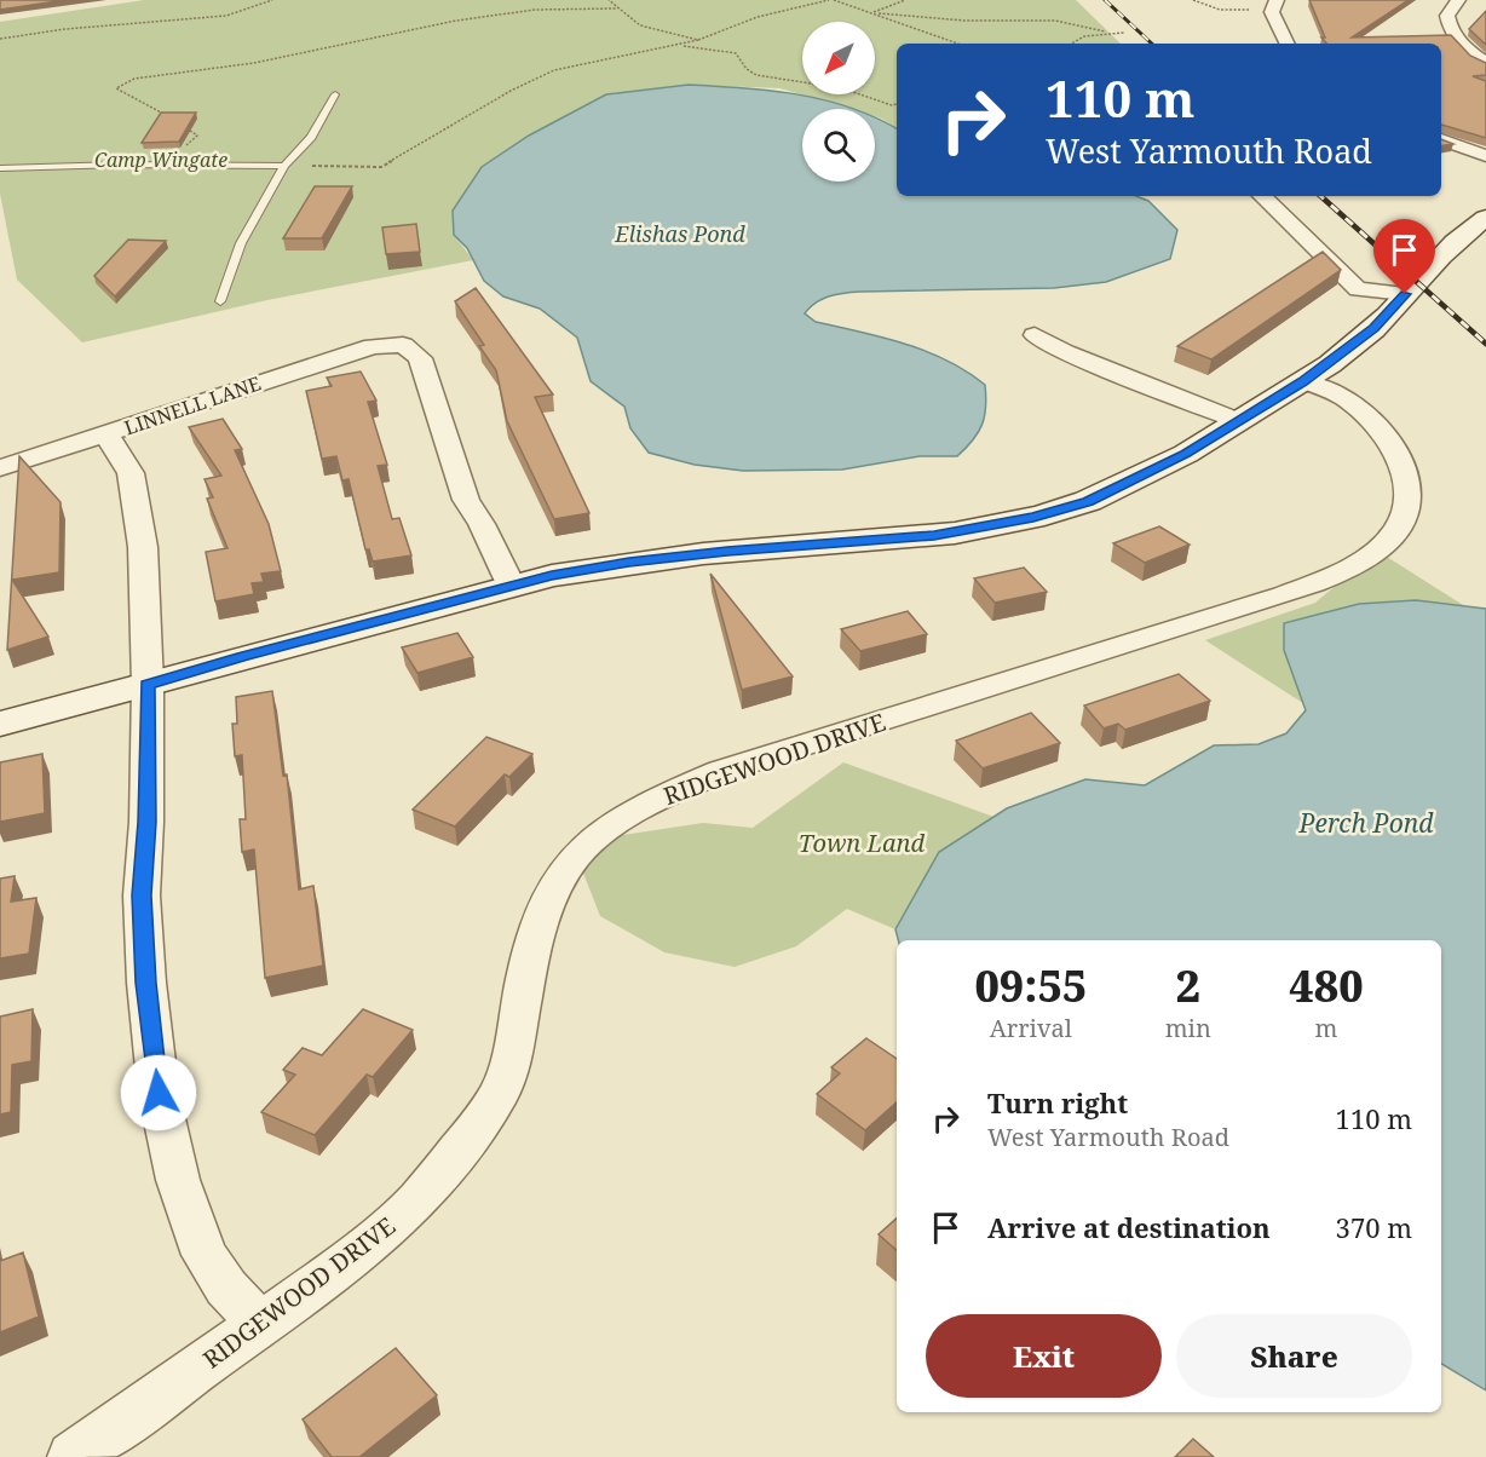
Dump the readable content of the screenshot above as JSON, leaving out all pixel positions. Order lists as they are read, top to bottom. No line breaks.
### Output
{"streets":{"street":["LINNELL LANE","RIDGEWOOD DRIVE"]},"water":["Elishas Pond","Perch Pond"],"parks":["Camp Wingate","Town Land"],"north":"bottom left","page":{"turn":["110 m","West Yarmouth Road"],"eta":["09:55","Arrival","2","min","480","m"],"list":[{"name":"Turn right","note":"West Yarmouth Road","value":"110 m"},{"name":"Arrive at destination","value":"370 m"}],"buttons":["Exit","Share"]}}
